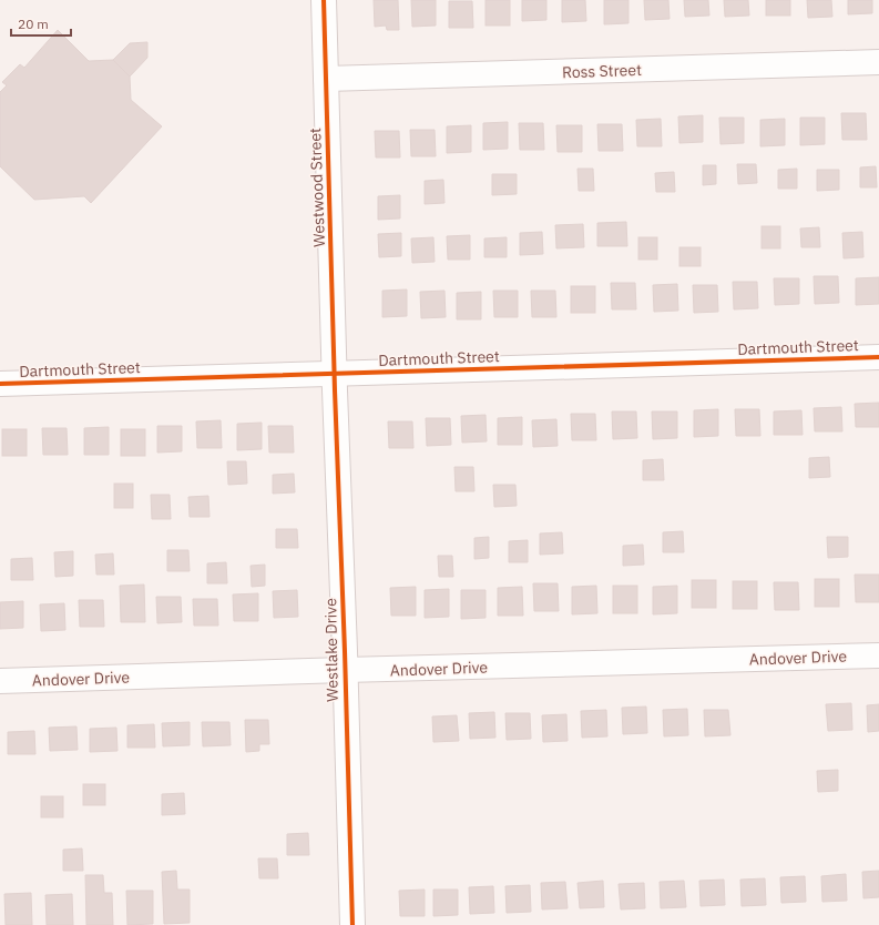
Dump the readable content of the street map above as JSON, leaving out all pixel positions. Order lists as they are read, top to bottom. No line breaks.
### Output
{"streets":{"street":["Ross Street","Westwood Street","Dartmouth Street","Westlake Drive","Andover Drive"]},"crossings":[["Ross Street","Westwood Street"],["Westwood Street","Dartmouth Street"],["Westwood Street","Westlake Drive"],["Dartmouth Street","Westlake Drive"],["Westlake Drive","Andover Drive"]],"scale_bar":"20 m"}
